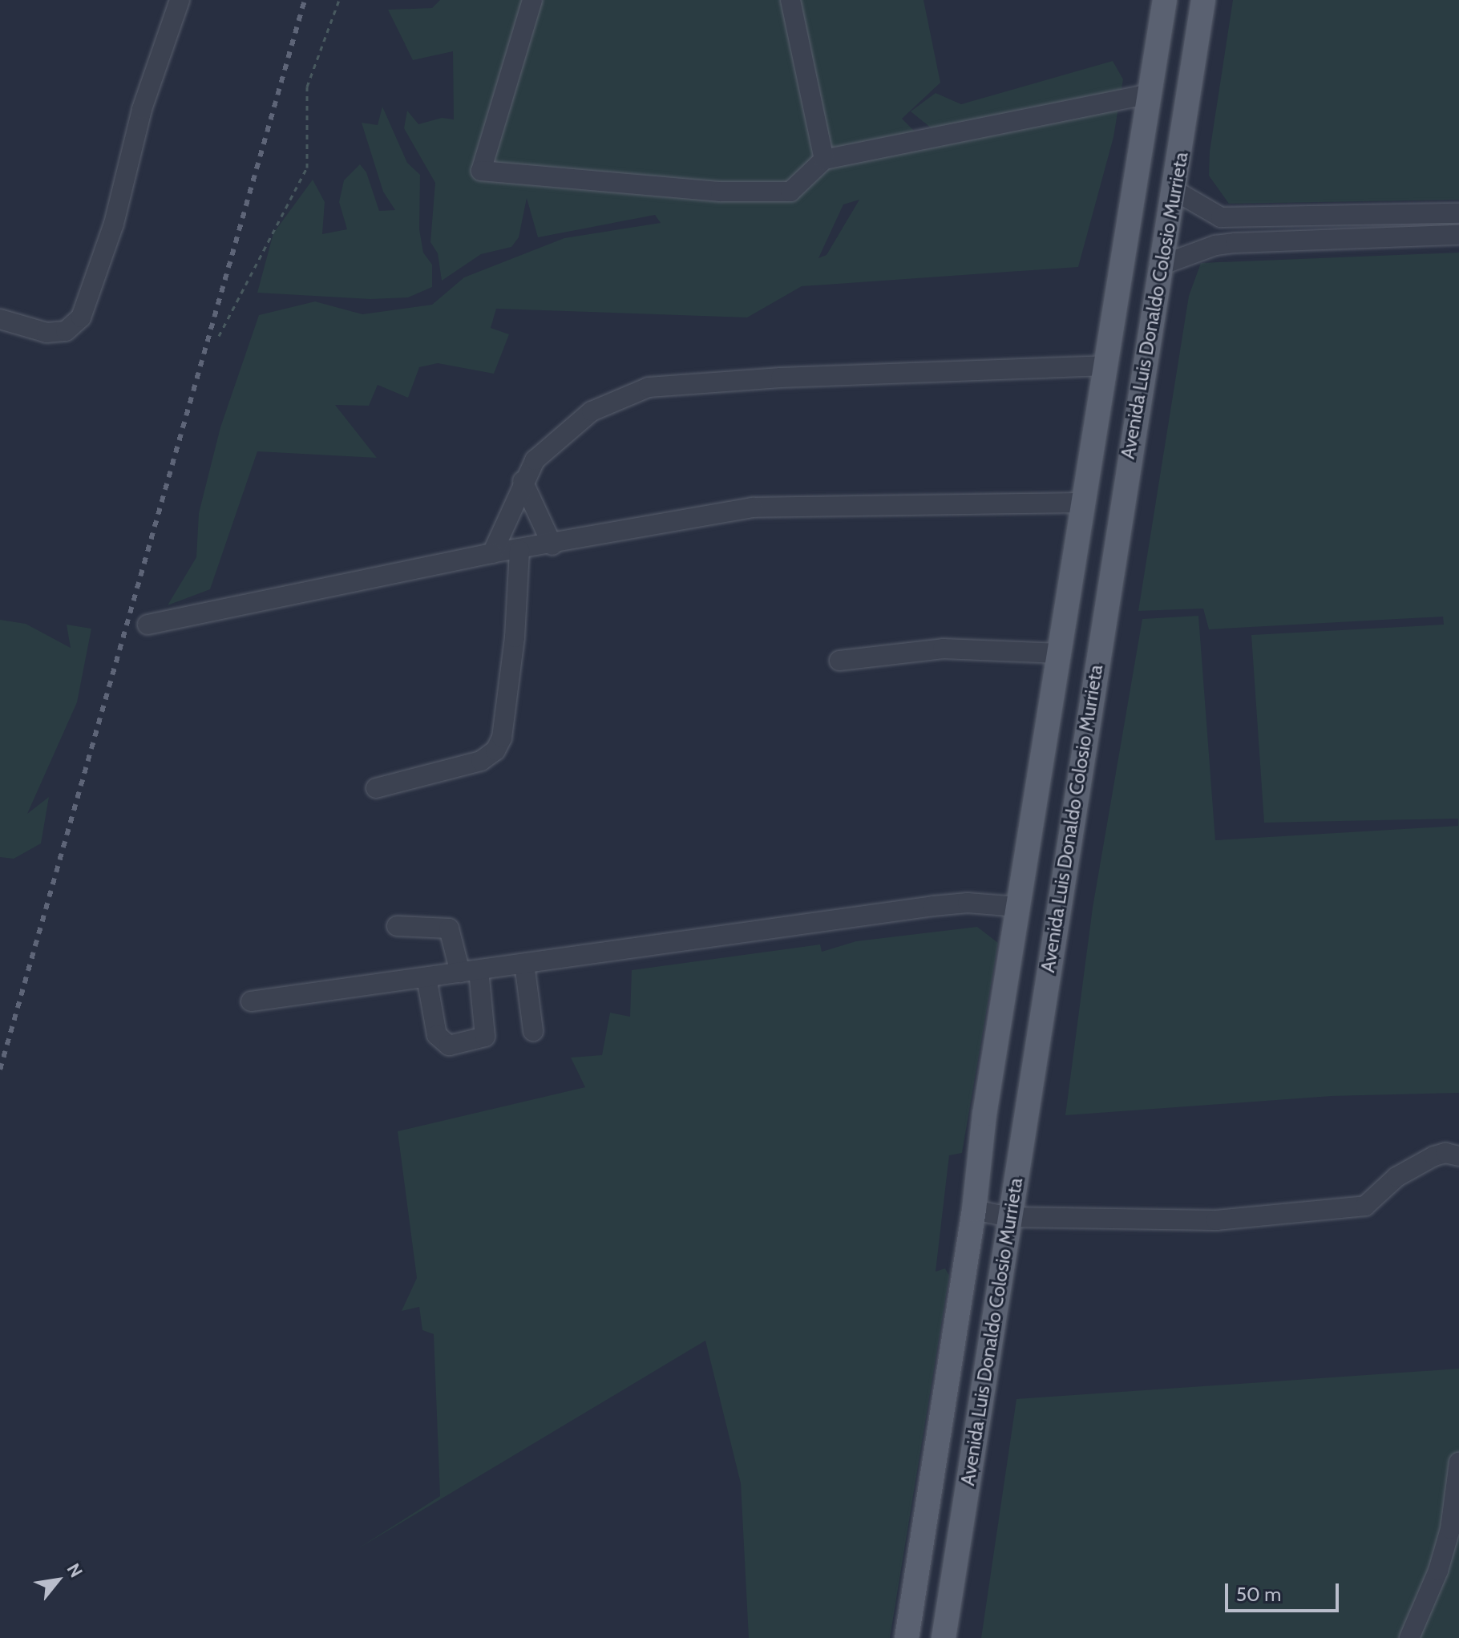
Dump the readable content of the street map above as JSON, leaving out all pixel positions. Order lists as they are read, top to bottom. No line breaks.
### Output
{"streets":{"main road":["Avenida Luis Donaldo Colosio Murrieta"]},"scale_bar":"50 m","north":"top right"}
